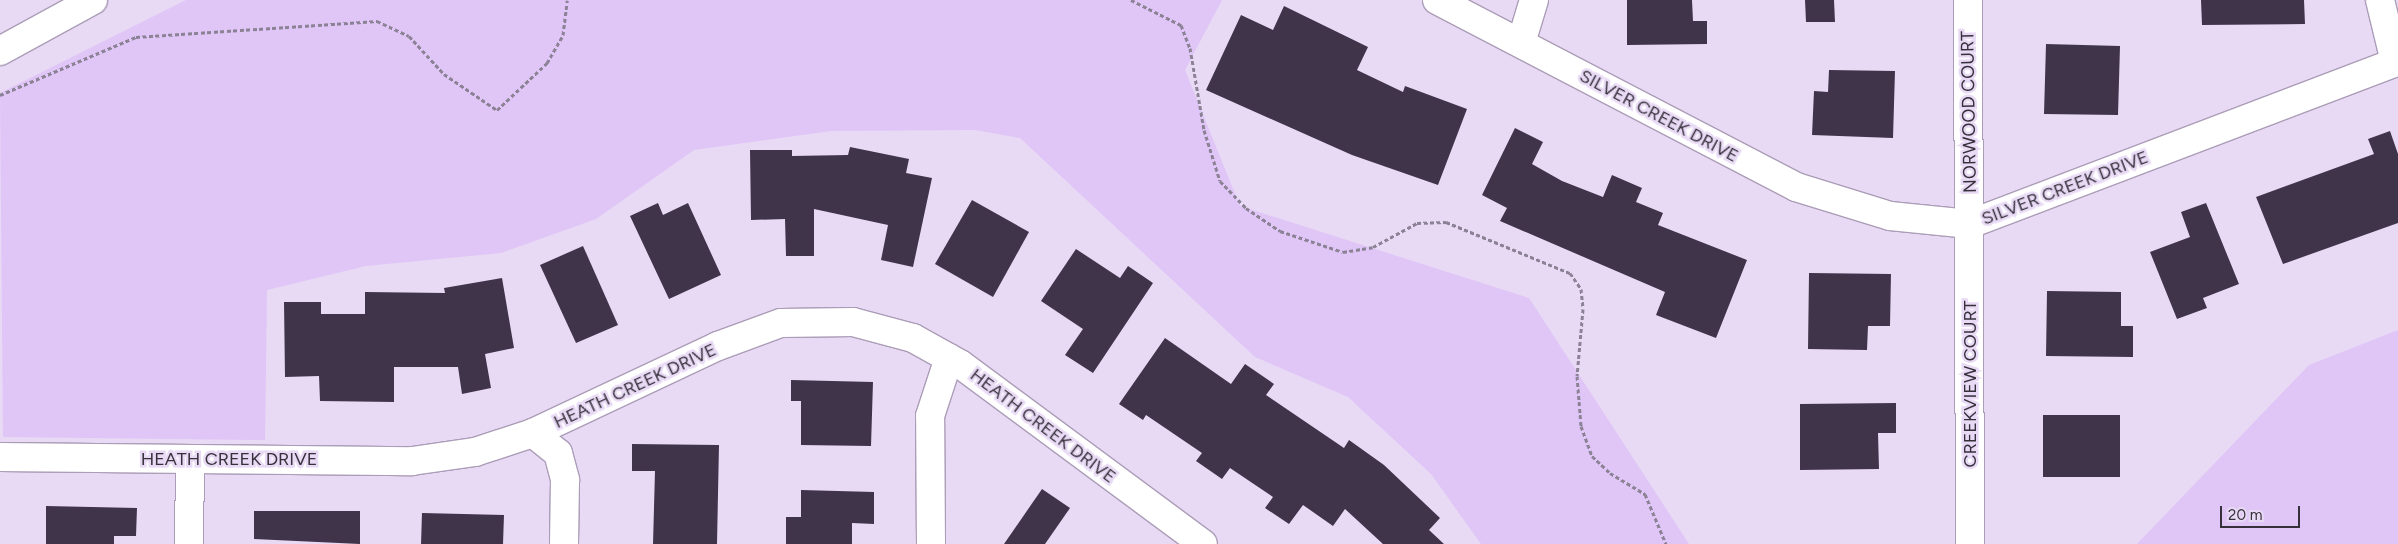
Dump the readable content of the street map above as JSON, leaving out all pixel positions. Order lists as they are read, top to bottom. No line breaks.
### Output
{"streets":{"street":["NORWOOD COURT","SILVER CREEK DRIVE","CREEKVIEW COURT","HEATH CREEK DRIVE"]},"crossings":[["NORWOOD COURT","SILVER CREEK DRIVE"],["NORWOOD COURT","CREEKVIEW COURT"],["SILVER CREEK DRIVE","CREEKVIEW COURT"]],"scale_bar":"20 m"}
